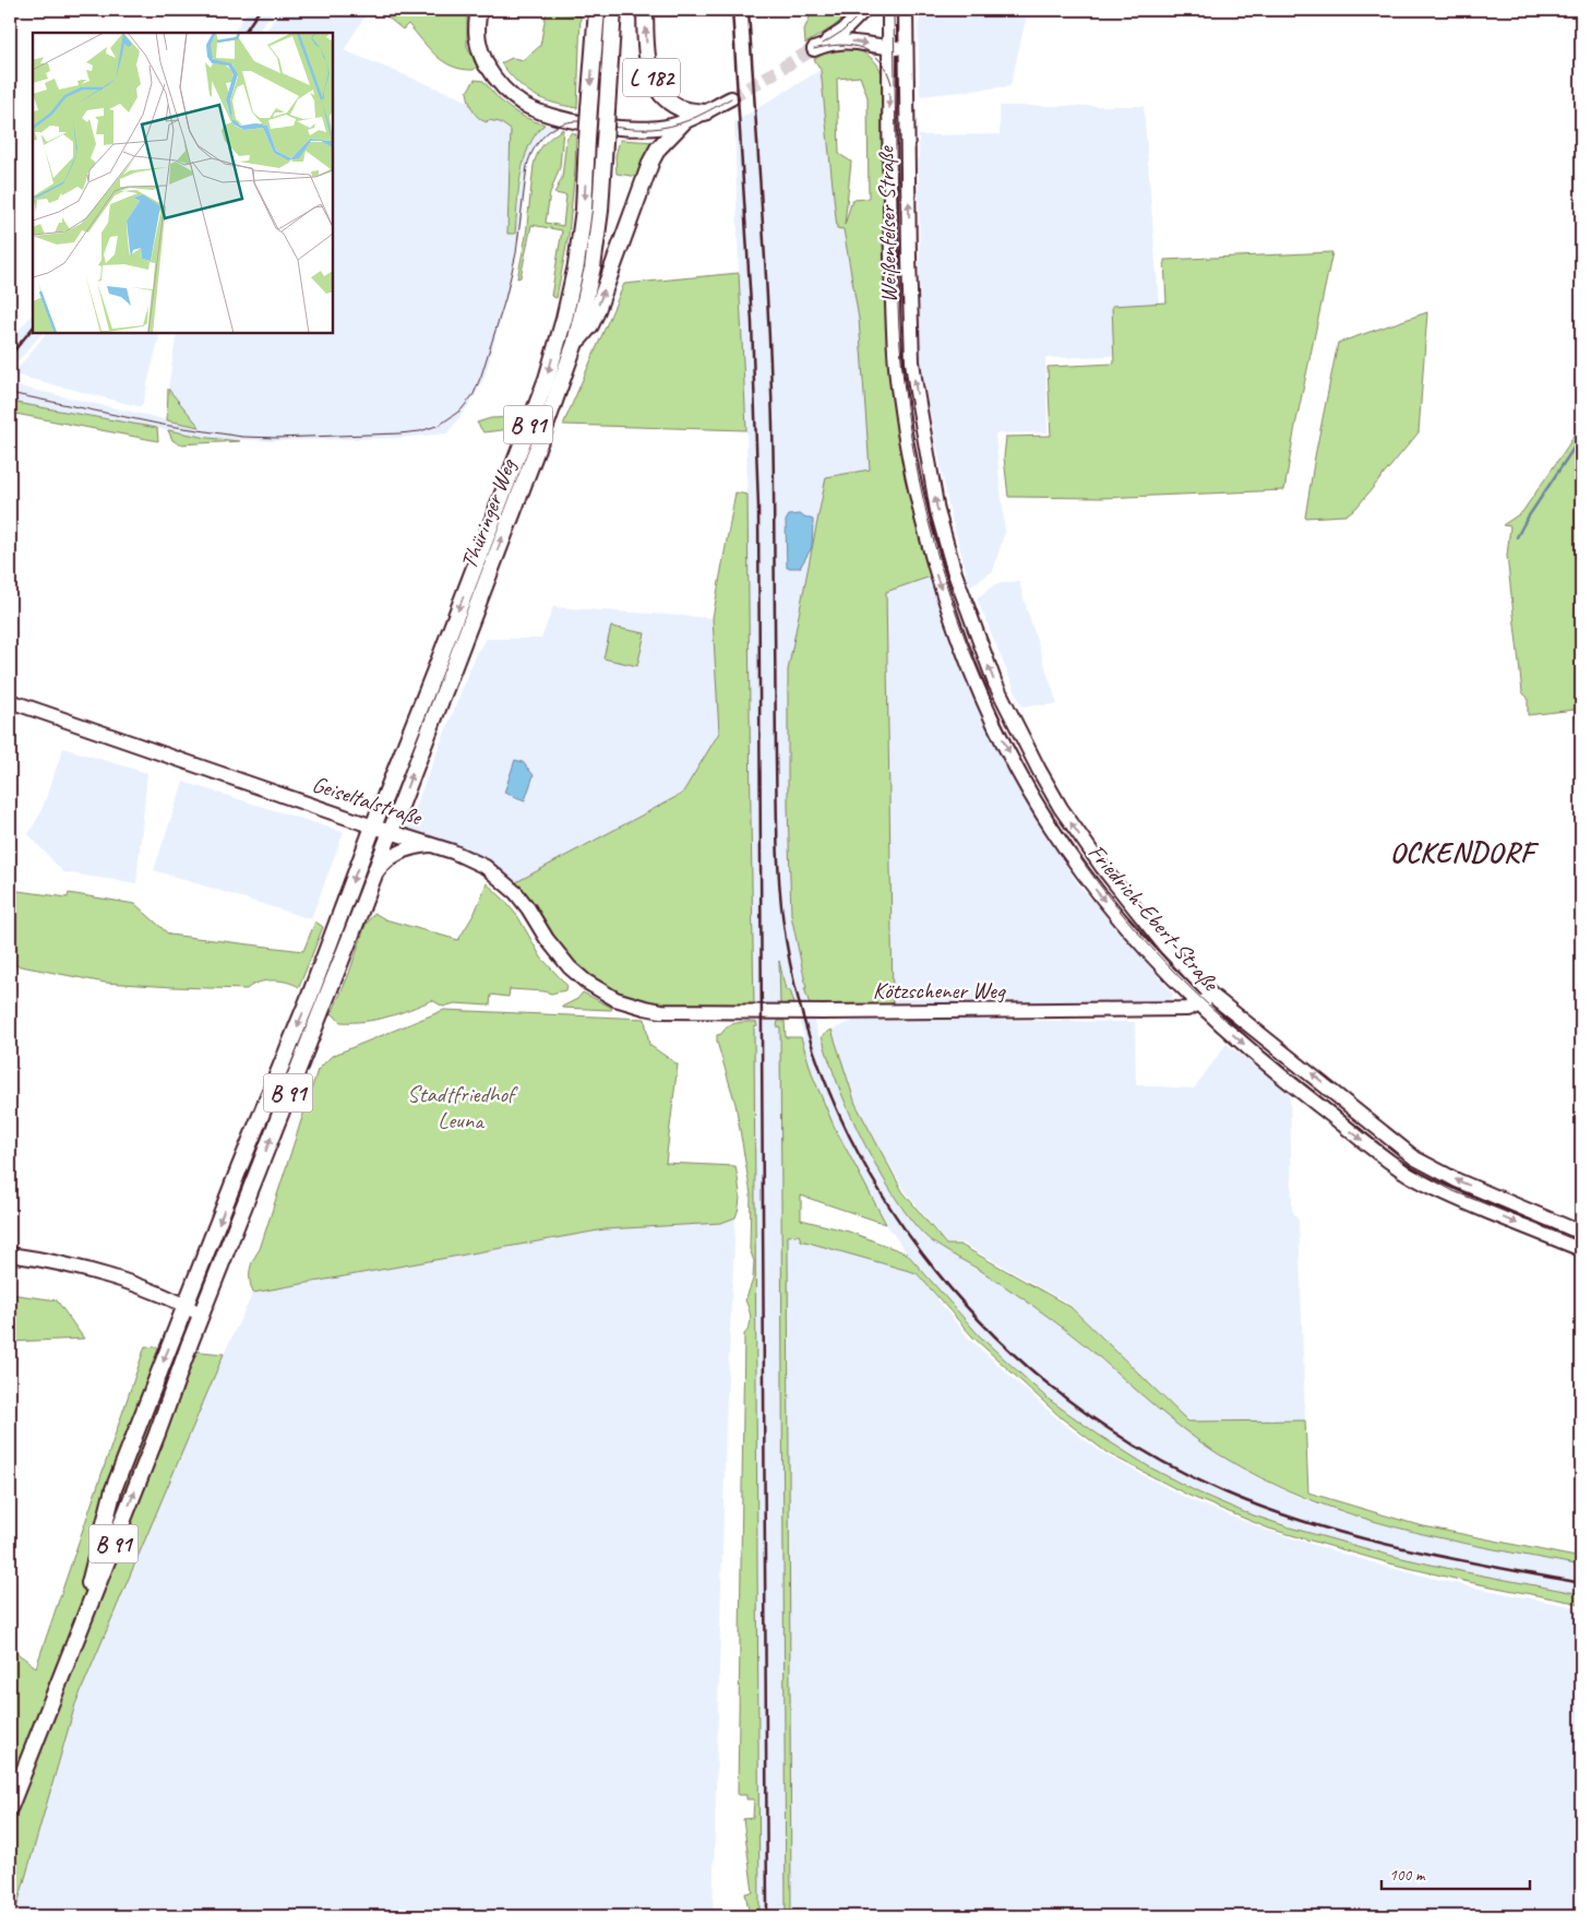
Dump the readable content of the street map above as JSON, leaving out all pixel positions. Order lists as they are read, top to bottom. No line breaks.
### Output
{"streets":{"main road":["L 182","Weißenfelser Straße","B 91","Thüringer Weg","Geiseltalstraße","Friedrich-Ebert-Straße","Kötzschener Weg"]},"crossings":[["Weißenfelser Straße","Friedrich-Ebert-Straße"],["B 91","Thüringer Weg"],["B 91","Geiseltalstraße"],["Thüringer Weg","Geiseltalstraße"],["Geiseltalstraße","Kötzschener Weg"],["Friedrich-Ebert-Straße","Kötzschener Weg"]],"districts":["OCKENDORF"],"parks":["Stadtfriedhof Leuna"],"scale_bar":"100 m"}
